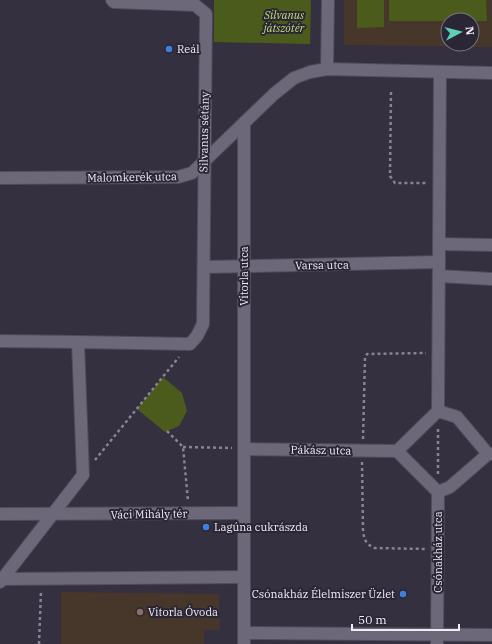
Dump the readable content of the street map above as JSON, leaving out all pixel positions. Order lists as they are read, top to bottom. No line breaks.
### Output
{"streets":{"street":["Silvanus sétány","Malomkerék utca","Varsa utca","Vitorla utca","Pákász utca","Váci Mihály tér","Csónakház utca"]},"crossings":[["Silvanus sétány","Malomkerék utca"],["Silvanus sétány","Varsa utca"],["Malomkerék utca","Vitorla utca"],["Varsa utca","Vitorla utca"],["Vitorla utca","Pákász utca"],["Vitorla utca","Váci Mihály tér"]],"parks":["Silvanus játszótér"],"places":["Reál","Lagúna cukrászda","Csónakház Élelmiszer Üzlet","Vitorla Óvoda"],"scale_bar":"50 m","north":"right"}
